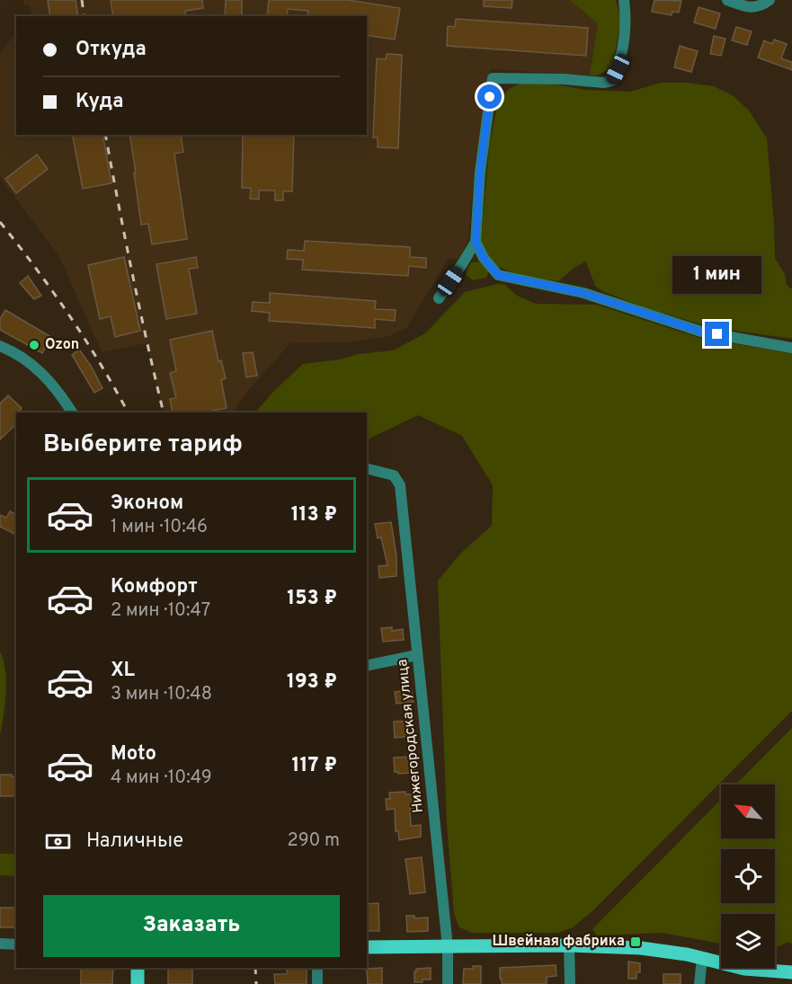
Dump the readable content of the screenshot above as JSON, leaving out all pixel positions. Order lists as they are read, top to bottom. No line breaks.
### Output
{"streets":{"street":["Нижегородская улица"]},"places":{"other":["Ozon"],"transit":["Швейная фабрика"]},"north":"top left","page":{"banner":["Откуда","Куда"],"bubble":"1 мин","heading":"Выберите тариф","list":[{"name":"Эконом","note":"1 мин · 10:46","value":"113 ₽"},{"name":"Комфорт","note":"2 мин · 10:47","value":"153 ₽"},{"name":"XL","note":"3 мин · 10:48","value":"193 ₽"},{"name":"Moto","note":"4 мин · 10:49","value":"117 ₽"}],"pay":["Наличные","290 m"],"buttons":"Заказать"}}
